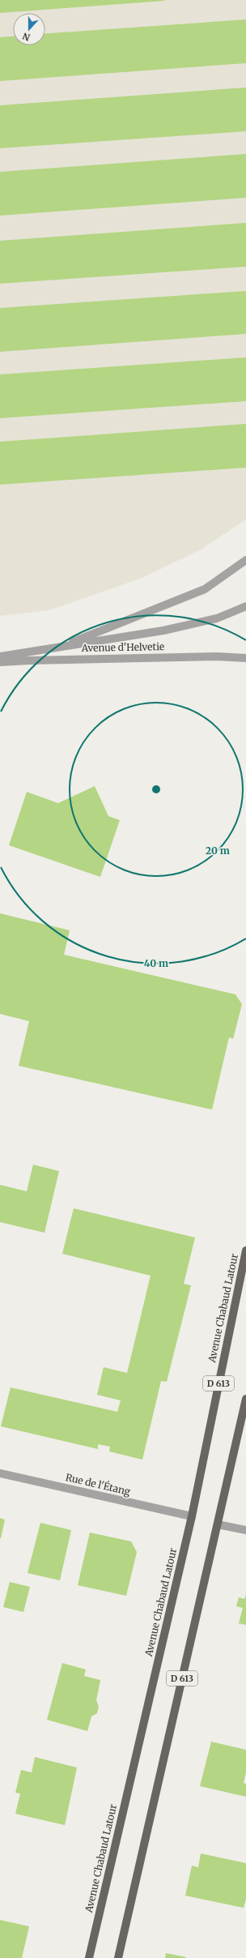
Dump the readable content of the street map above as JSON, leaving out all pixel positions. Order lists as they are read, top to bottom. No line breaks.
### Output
{"streets":{"main road":["Avenue Chabaud Latour","D 613"],"street":["Avenue d'Helvetie","Rue de l'Étang"]},"crossings":[["Avenue Chabaud Latour","Rue de l'Étang"]],"north":"bottom","rings":["20 m","40 m"]}
